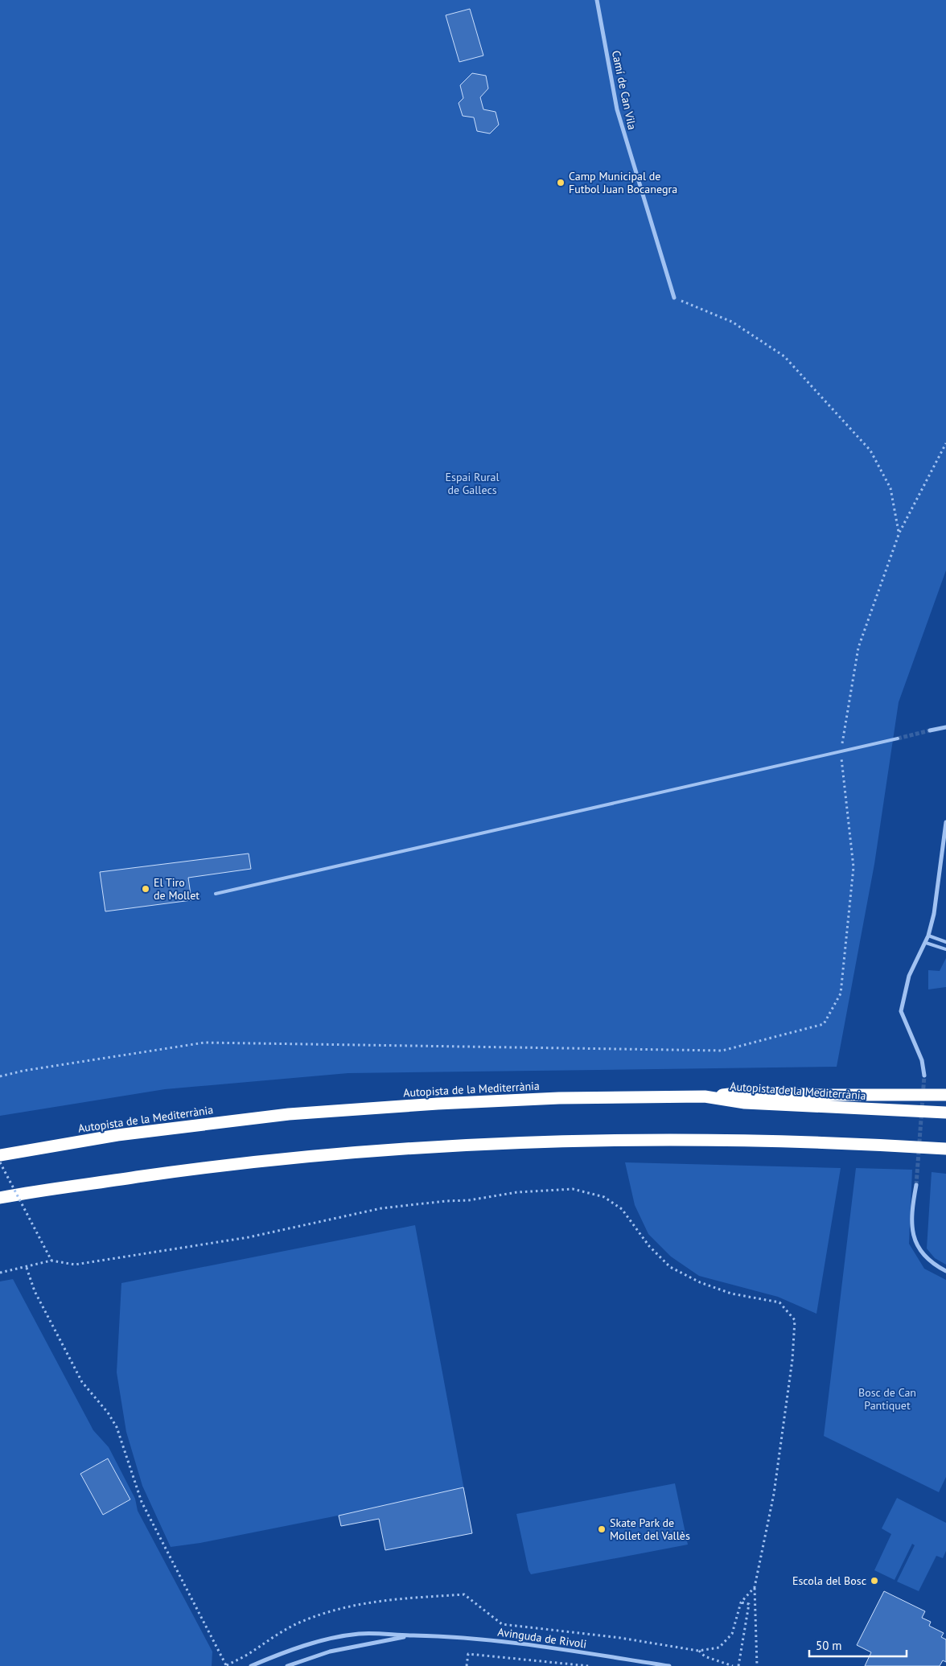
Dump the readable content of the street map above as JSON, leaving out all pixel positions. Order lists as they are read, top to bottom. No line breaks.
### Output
{"streets":{"highway":["Autopista de la Mediterrània"],"street":["Camí de Can Vila","Avinguda de Rivoli"]},"parks":["Espai Rural de Gallecs","Bosc de Can Pantiquet"],"places":["Camp Municipal de Futbol Juan Bocanegra","El Tiro de Mollet","Skate Park de Mollet del Vallès","Escola del Bosc"],"scale_bar":"50 m"}
